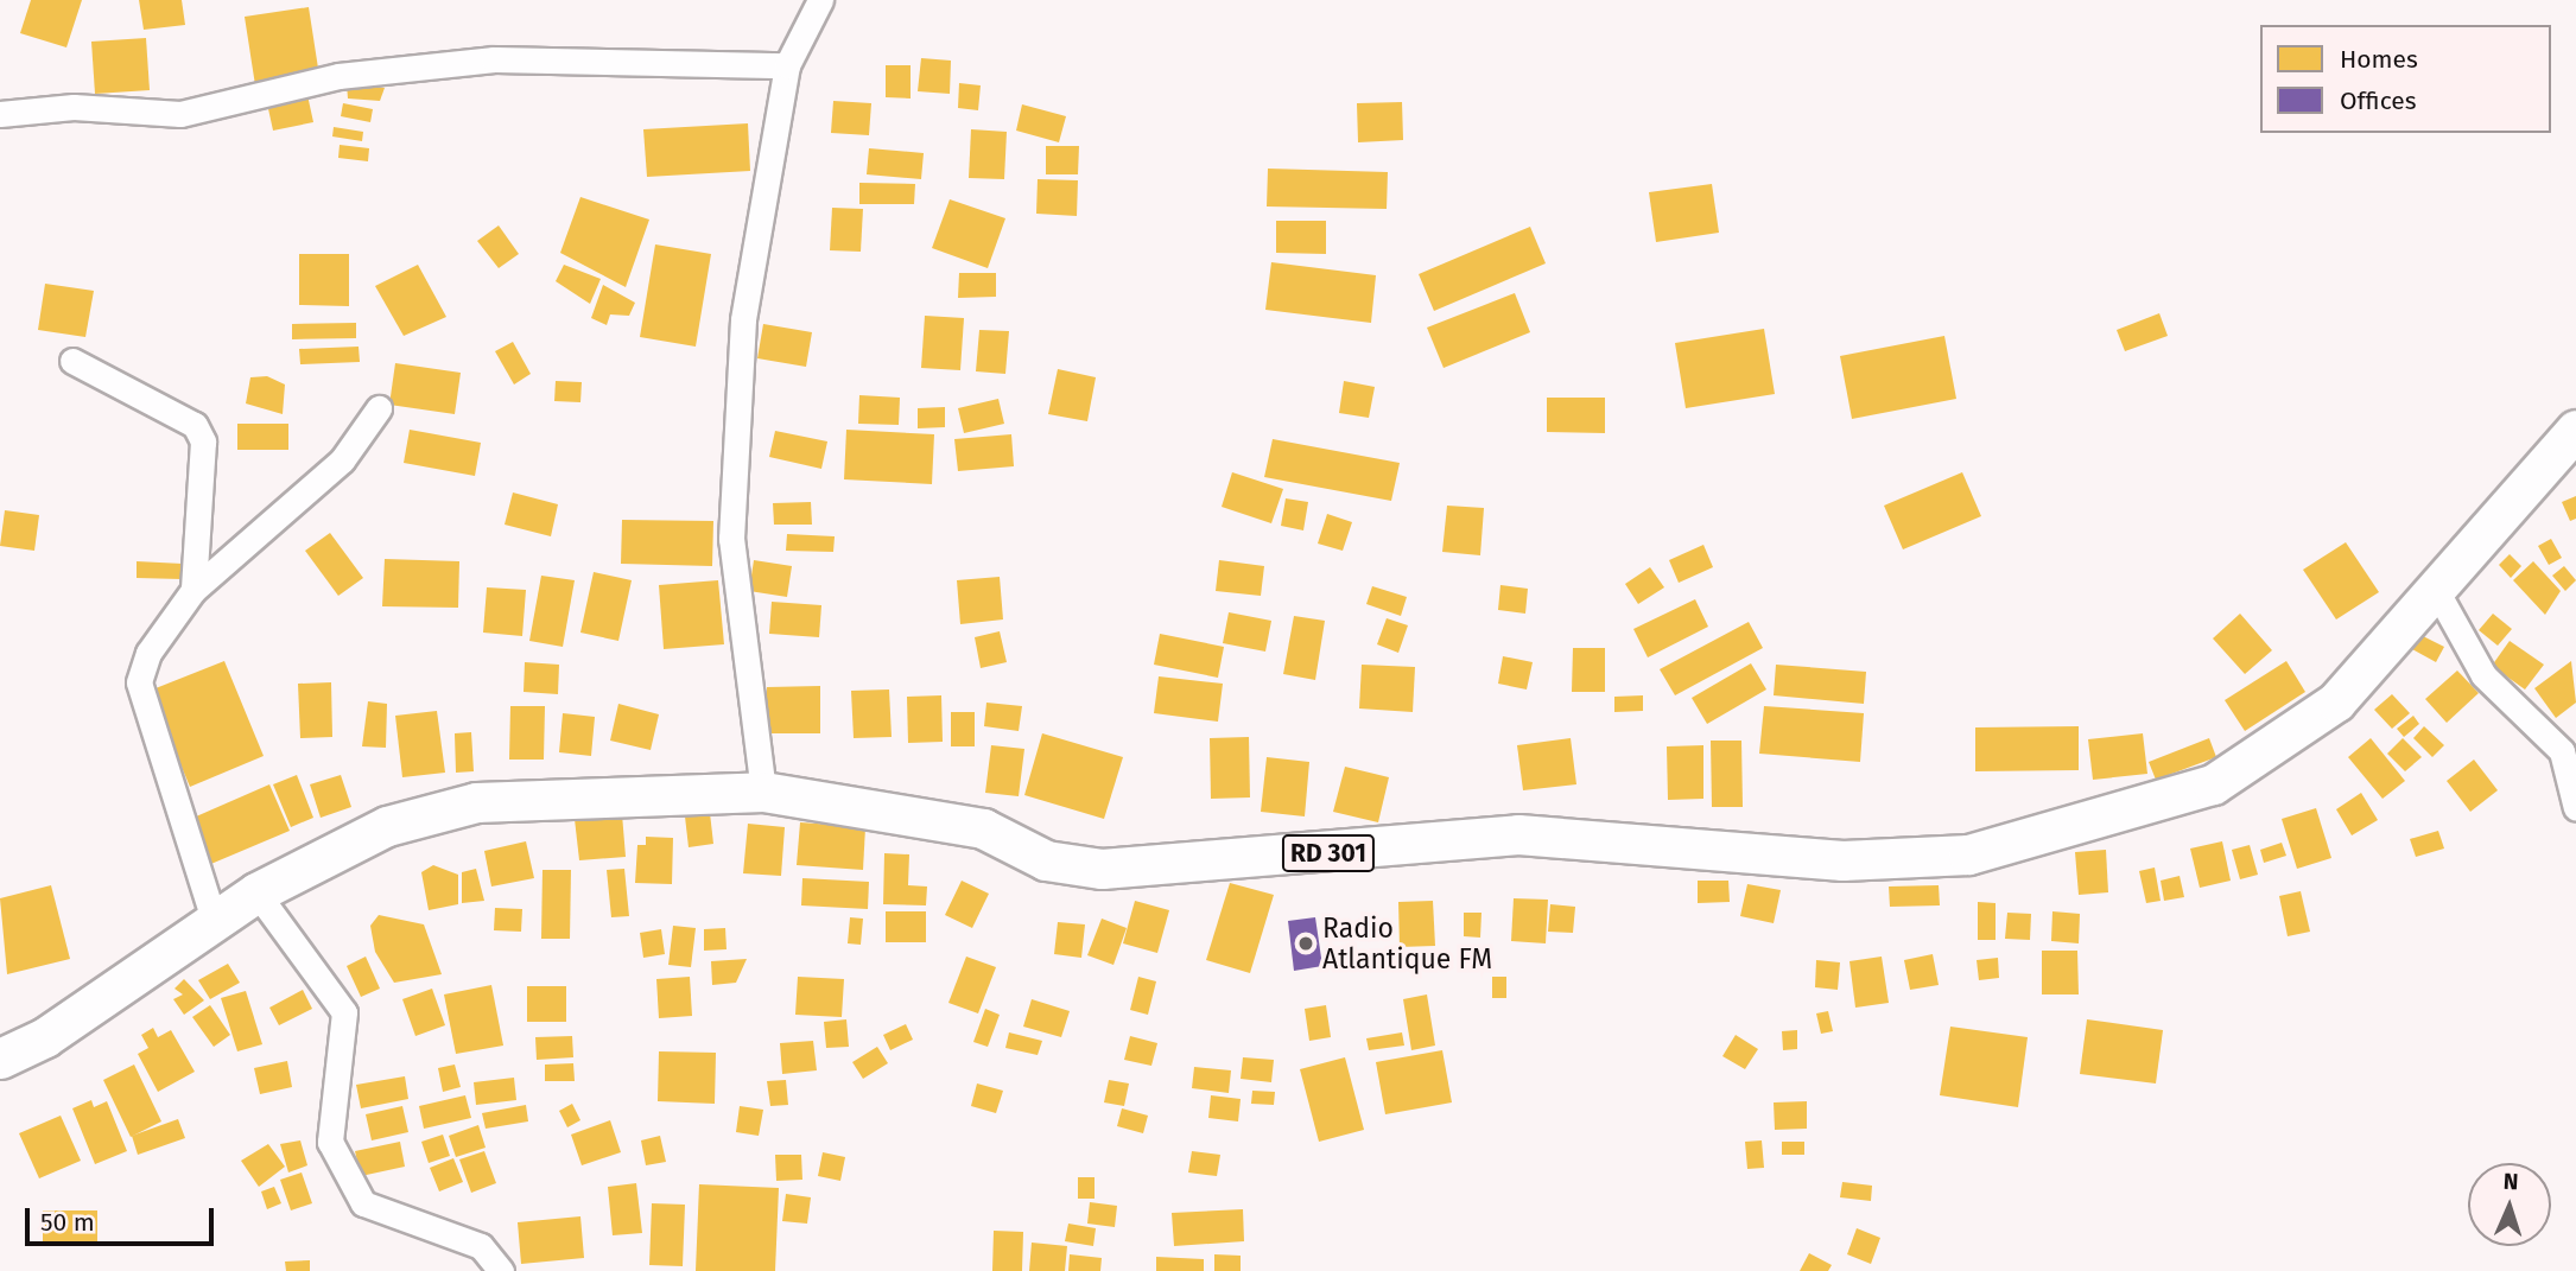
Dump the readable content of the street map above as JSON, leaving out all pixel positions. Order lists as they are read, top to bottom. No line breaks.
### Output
{"streets":{"main road":["RD 301"]},"places":["Radio Atlantique FM"],"legend":["Homes","Offices"],"scale_bar":"50 m","north":"top"}
